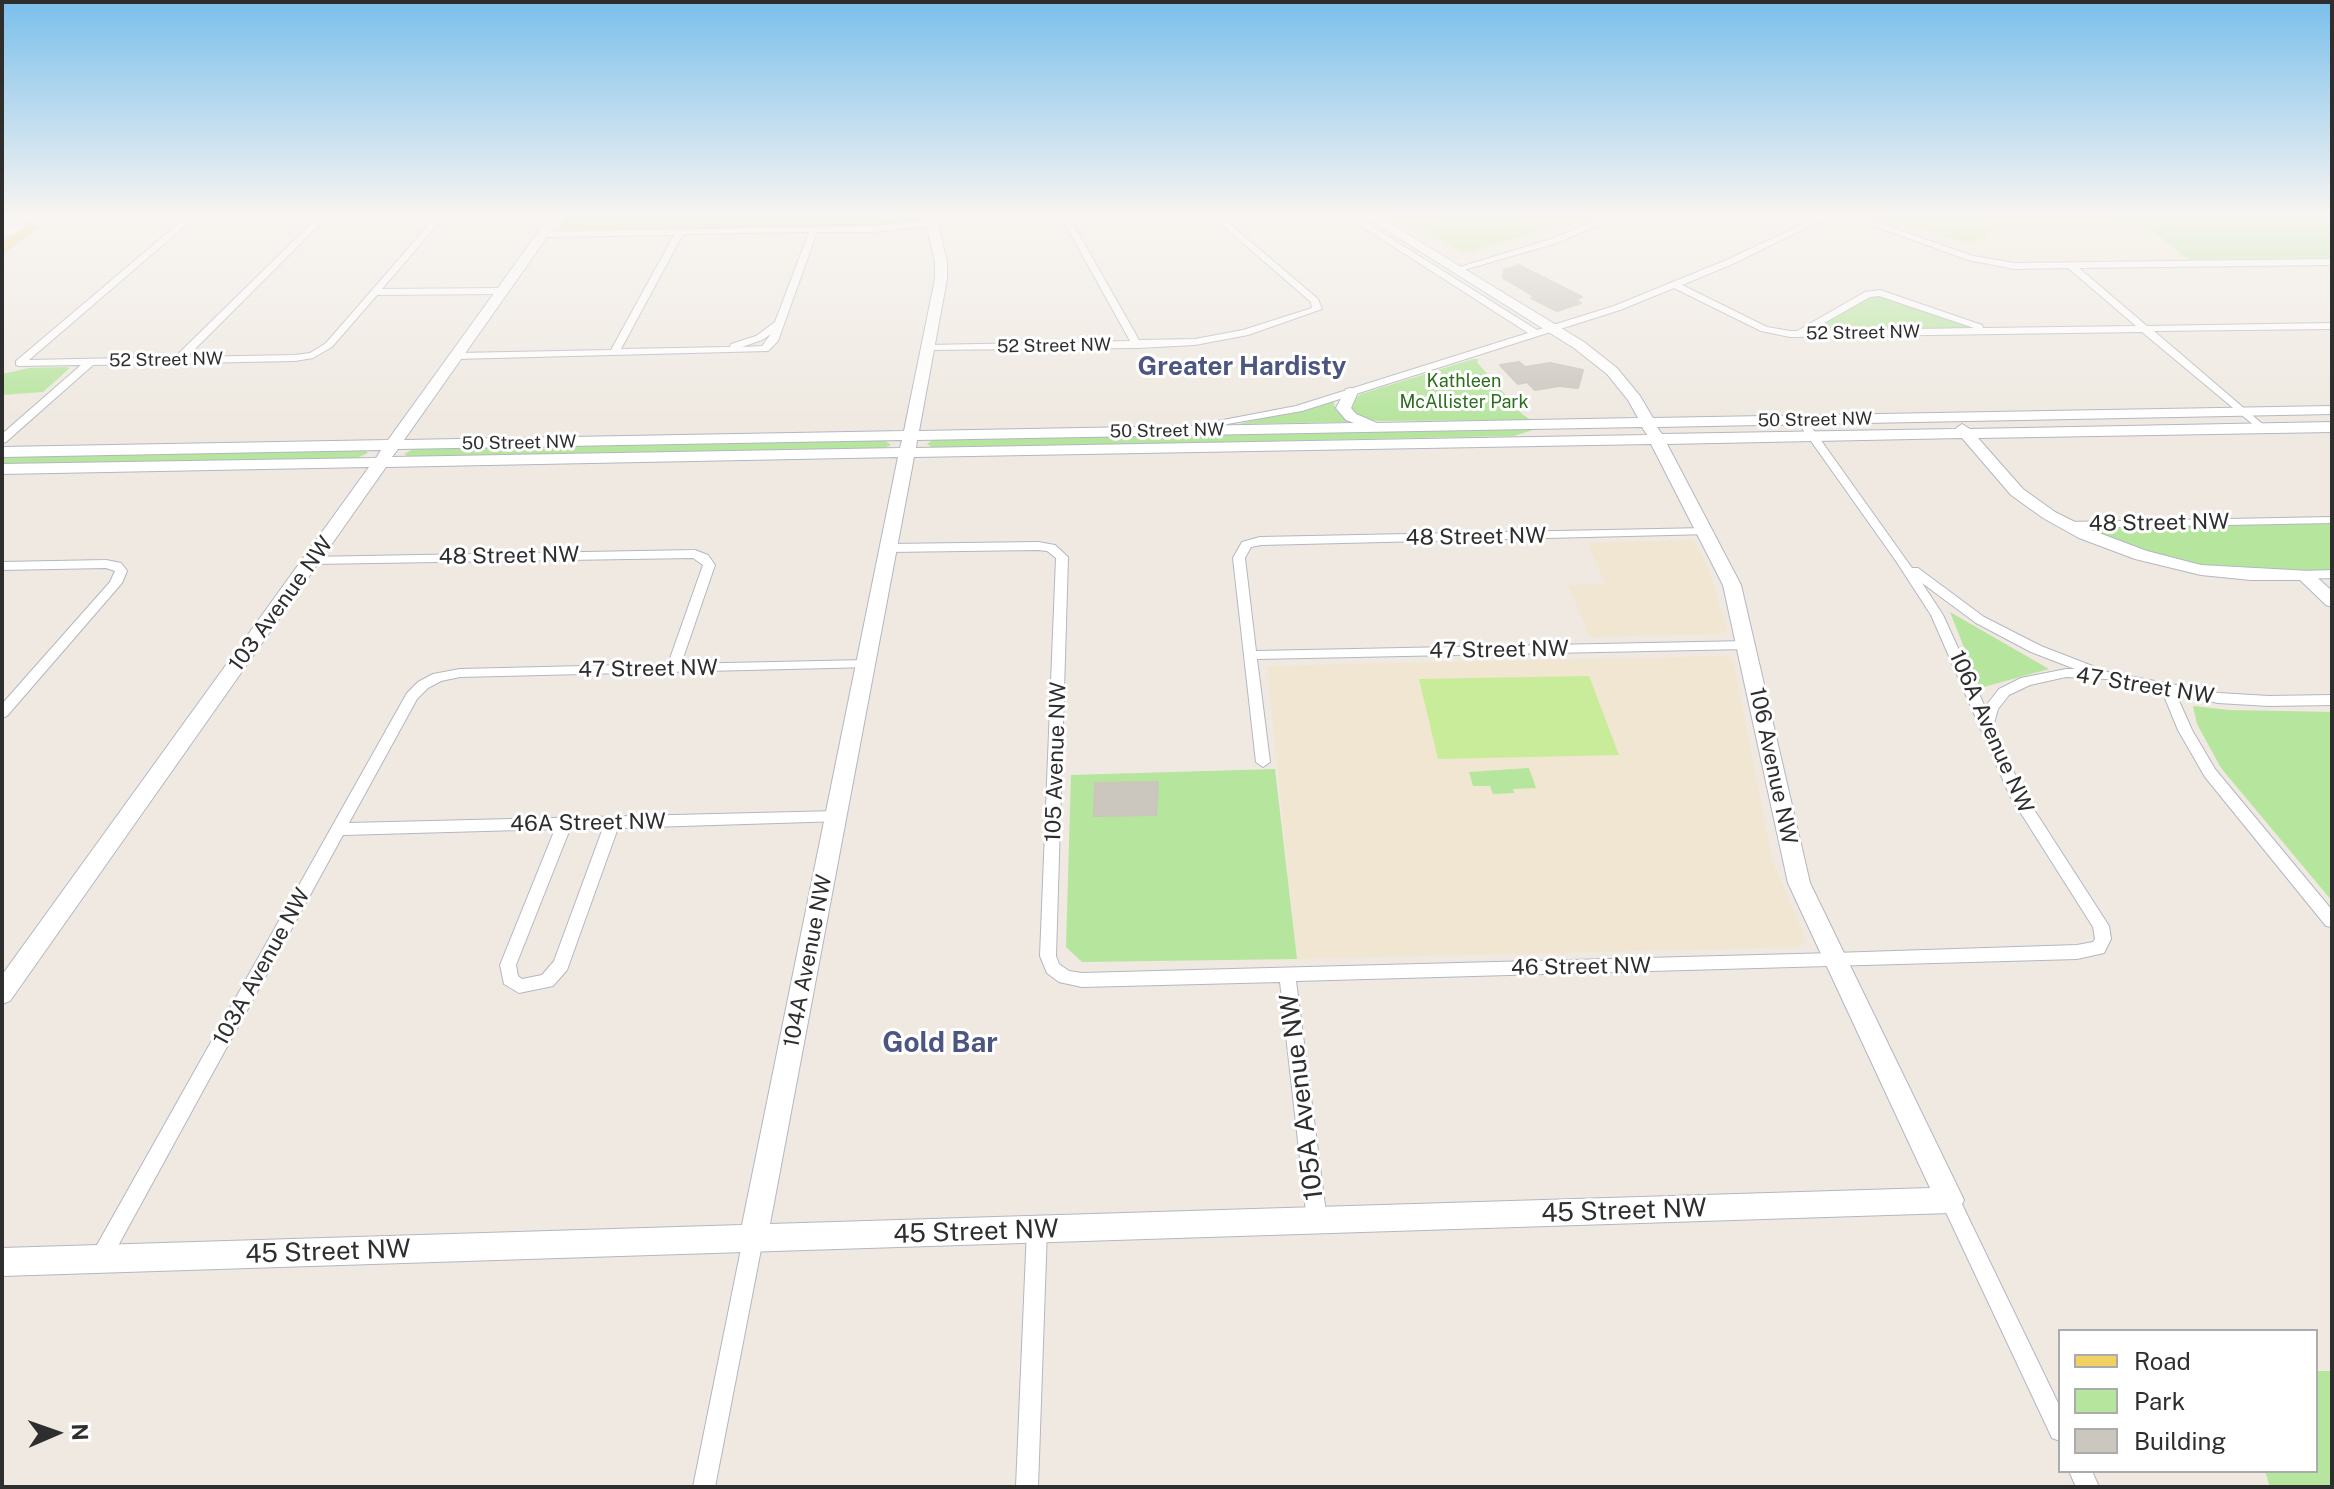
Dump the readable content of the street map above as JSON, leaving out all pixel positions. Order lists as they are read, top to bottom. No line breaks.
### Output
{"streets":{"street":["52 Street NW","50 Street NW","48 Street NW","103 Avenue NW","47 Street NW","106A Avenue NW","105 Avenue NW","106 Avenue NW","46A Street NW","104A Avenue NW","103A Avenue NW","46 Street NW","105A Avenue NW","45 Street NW"]},"crossings":[["52 Street NW","104A Avenue NW"],["50 Street NW","103 Avenue NW"],["50 Street NW","106A Avenue NW"],["50 Street NW","106 Avenue NW"],["50 Street NW","104A Avenue NW"],["48 Street NW","103 Avenue NW"],["48 Street NW","47 Street NW"],["48 Street NW","106 Avenue NW"],["47 Street NW","106A Avenue NW"],["47 Street NW","106 Avenue NW"],["47 Street NW","104A Avenue NW"],["47 Street NW","103A Avenue NW"],["106A Avenue NW","46 Street NW"],["105 Avenue NW","104A Avenue NW"],["105 Avenue NW","46 Street NW"],["106 Avenue NW","46 Street NW"],["106 Avenue NW","45 Street NW"],["46A Street NW","104A Avenue NW"],["46A Street NW","103A Avenue NW"],["104A Avenue NW","45 Street NW"],["103A Avenue NW","45 Street NW"],["46 Street NW","105A Avenue NW"],["105A Avenue NW","45 Street NW"]],"districts":["Greater Hardisty","Gold Bar"],"parks":["Kathleen McAllister Park"],"legend":["Road","Park","Building"],"north":"right"}
